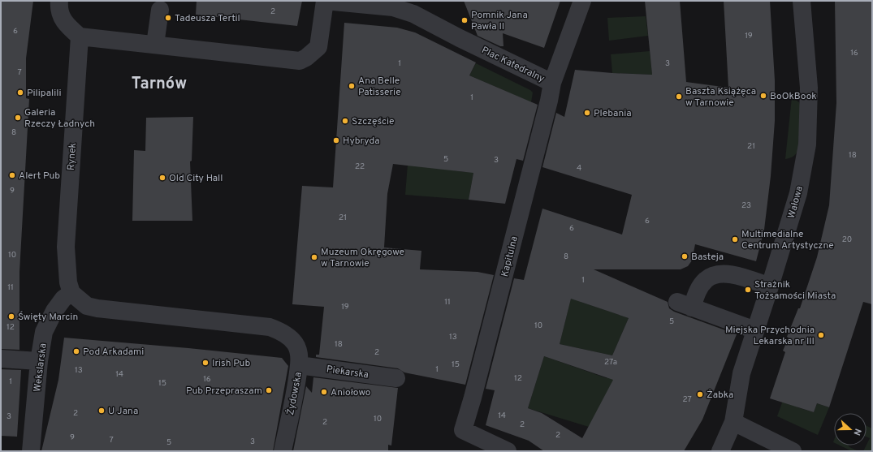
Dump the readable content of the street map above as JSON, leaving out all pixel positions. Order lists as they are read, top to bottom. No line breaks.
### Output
{"streets":{"street":["Plac Katedralny","Rynek","Wałowa","Kapitulna","Wekslarska","Piekarska","Żydowska"]},"crossings":[["Plac Katedralny","Kapitulna"],["Rynek","Wekslarska"],["Rynek","Żydowska"],["Wekslarska","Żydowska"],["Piekarska","Żydowska"]],"districts":["Tarnów"],"places":["Tadeusza Tertil","Pomnik Jana Pawła II","Ana Belle Patisserie","Pilipalili","BoOkBook","Baszta Książęca w Tarnowie","Plebania","Galeria Rzeczy Ładnych","Szczęście","Hybryda","Alert Pub","Old City Hall","Multimedialne Centrum Artystyczne","Basteja","Muzeum Okręgowe w Tarnowie","Strażnik Tożsamości Miasta","Święty Marcin","Miejska Przychodnia Lekarska nr III","Pod Arkadami","Irish Pub","Pub Przepraszam","Aniołowo","Żabka","U Jana"],"house_numbers":["2","6","19","16","1","3","7","1","8","21","18","5","3","22","4","9","23","21","6","6","20","10","8","1","11","11","19","5","10","12","13","18","2","27a","15","1","13","14","12","16","1","15","27","2","14","3","10","2","2","2","9","7","3","5"],"north":"right"}
